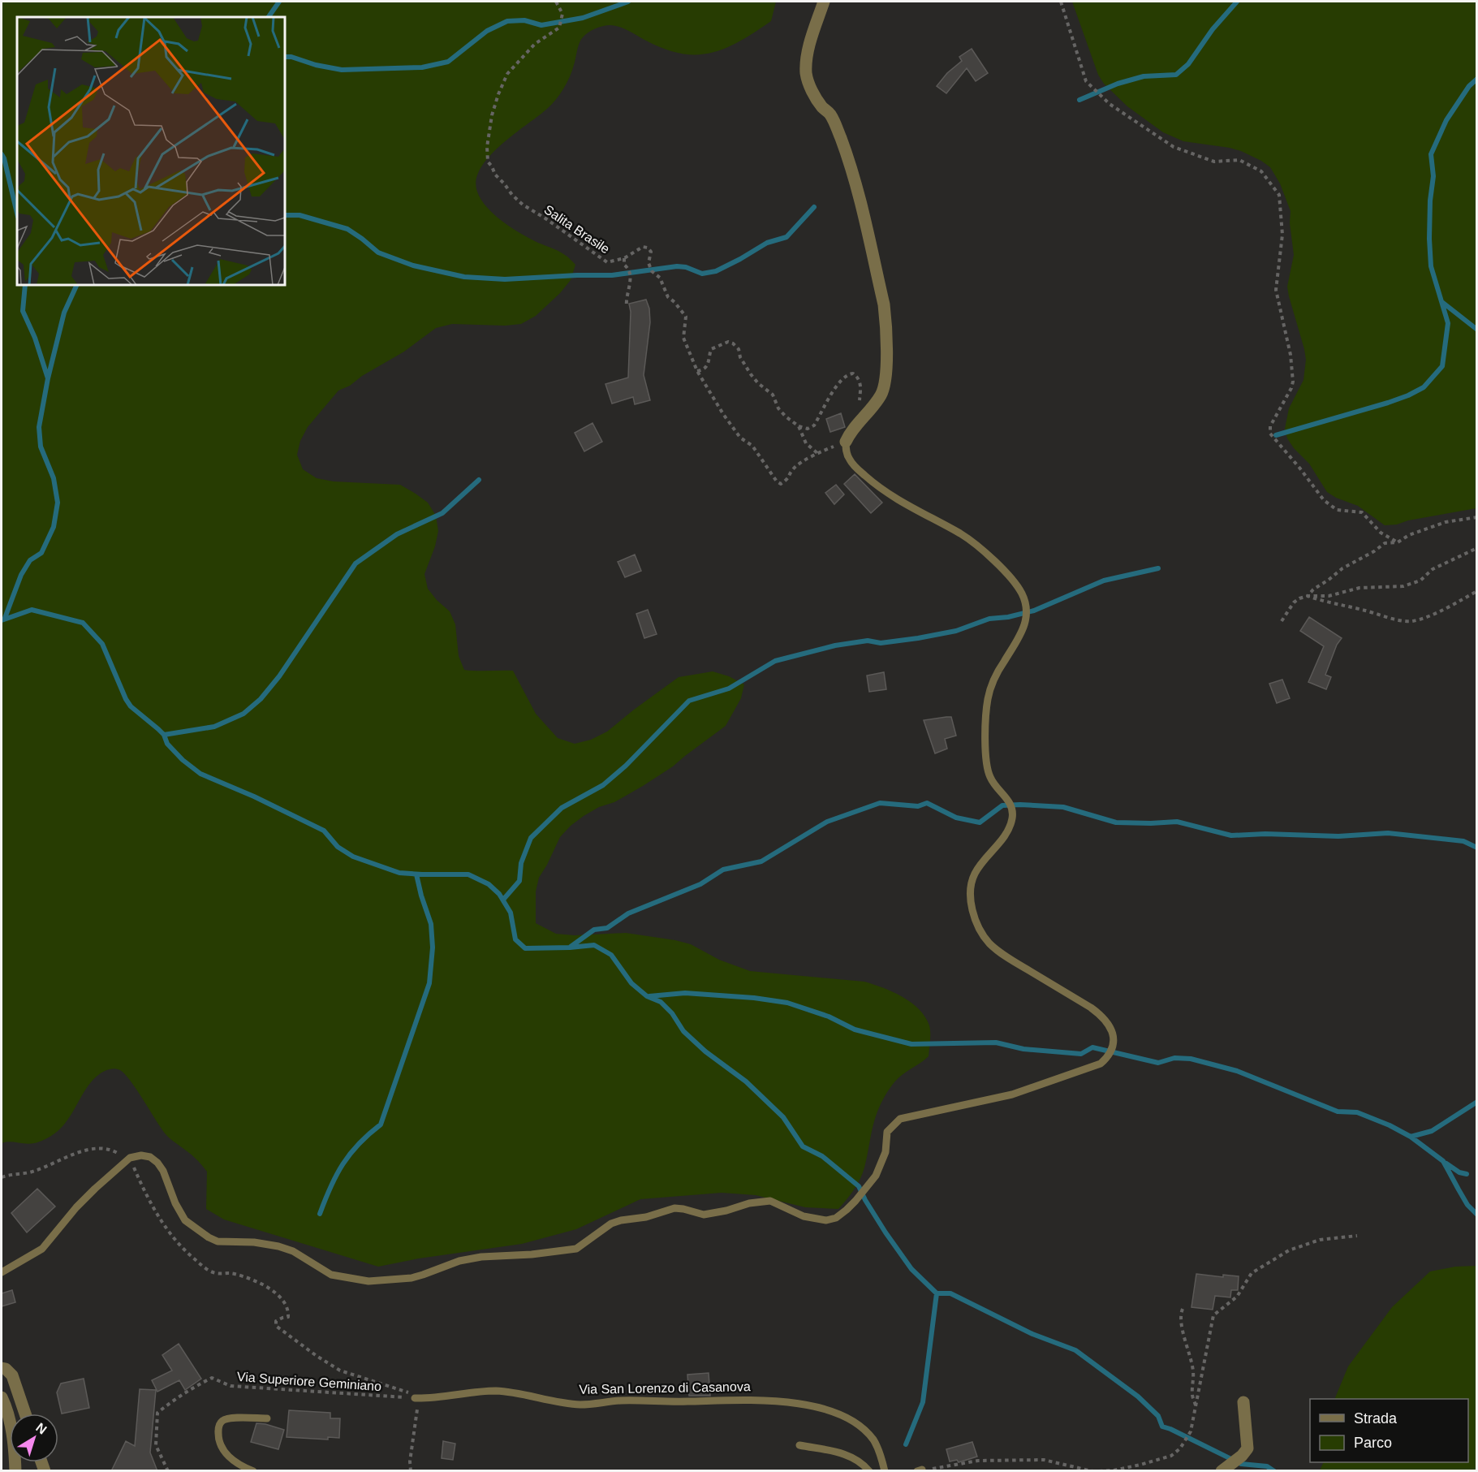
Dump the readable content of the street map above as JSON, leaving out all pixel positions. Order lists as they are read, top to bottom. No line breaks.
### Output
{"streets":{"lane":["Via San Lorenzo di Casanova"],"path":["Salita Brasile","Via Superiore Geminiano"]},"crossings":[["Via Superiore Geminiano","Via San Lorenzo di Casanova"]],"legend":["Strada","Parco"],"north":"top right"}
